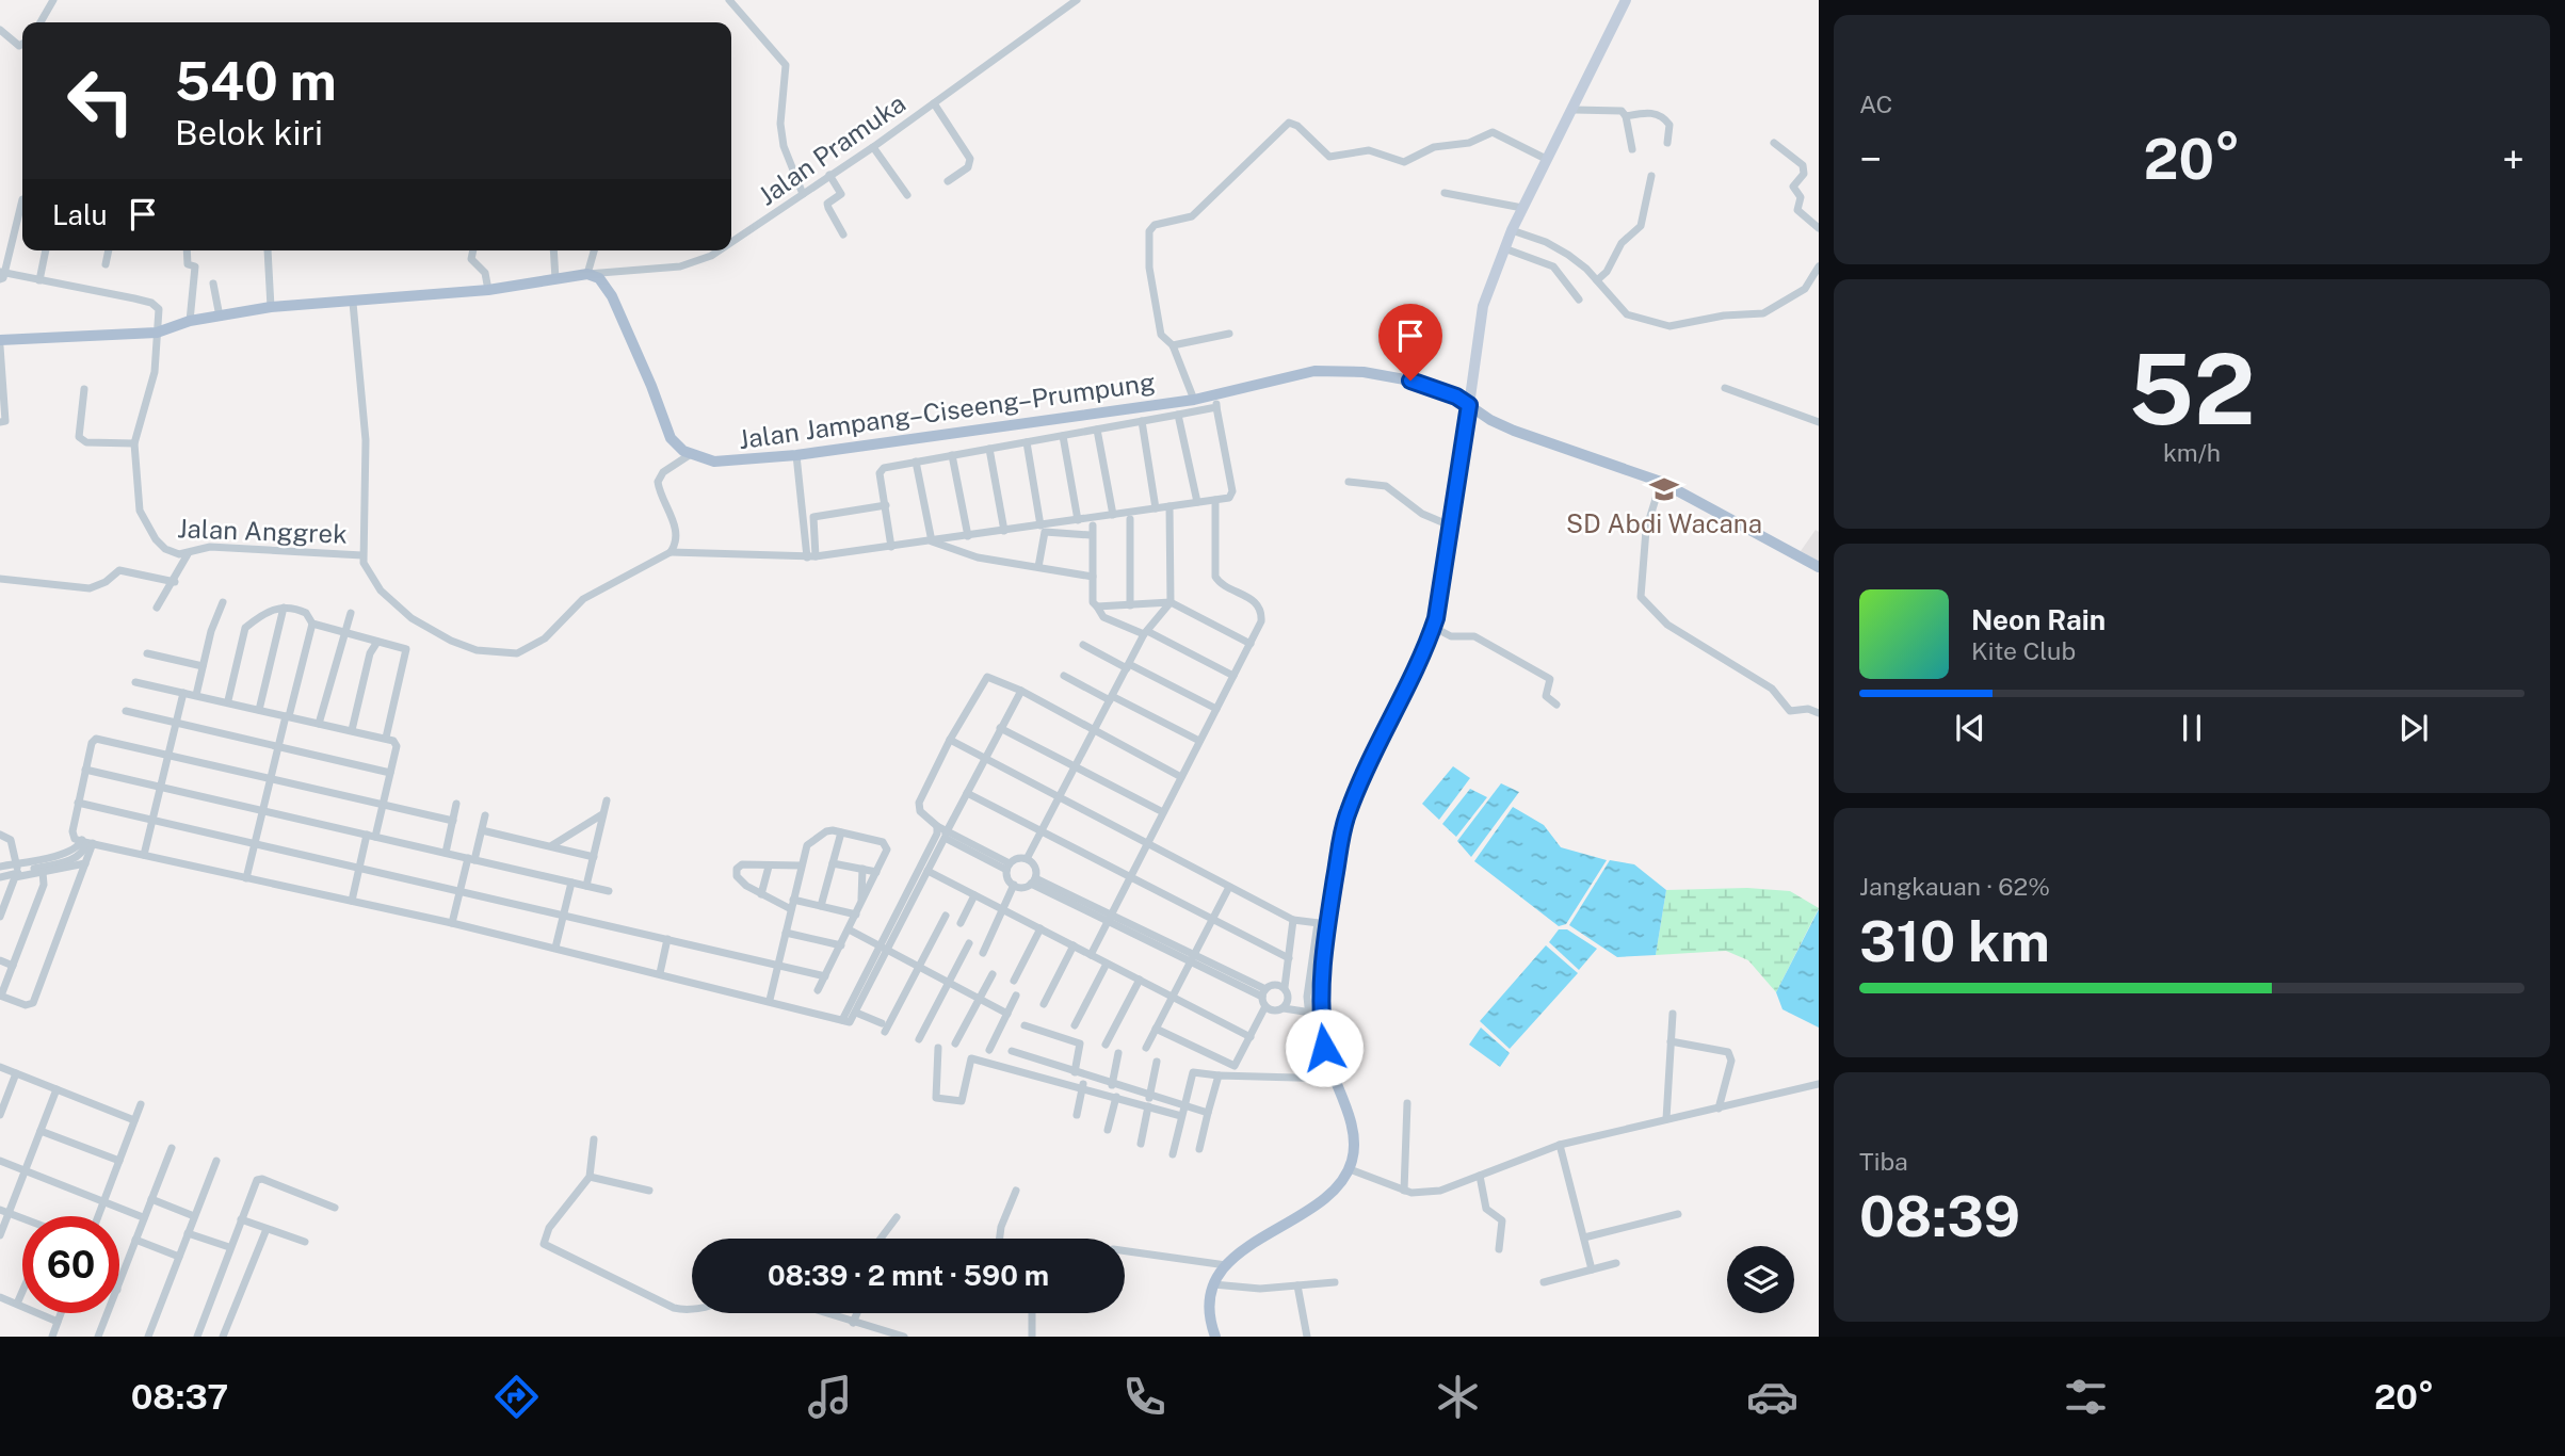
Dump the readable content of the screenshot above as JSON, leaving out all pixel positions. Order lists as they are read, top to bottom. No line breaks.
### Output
{"streets":{"main road":["Jalan Jampang–Ciseeng–Prumpung"],"street":["Jalan Pramuka","Jalan Anggrek"]},"places":{"school or university":["SD Abdi Wacana"]},"page":{"tile":["AC",["52","km/h"],["Jangkauan · 62%","310 km"],["Tiba","08:39"]],"turn":["540 m","Belok kiri"],"heat":["−","20°","+"],"then":"Lalu","song":["Neon Rain","Kite Club"],"limit":"60","trip":"08:39 · 2 mnt · 590 m","tabs":["08:37","20°"]}}
